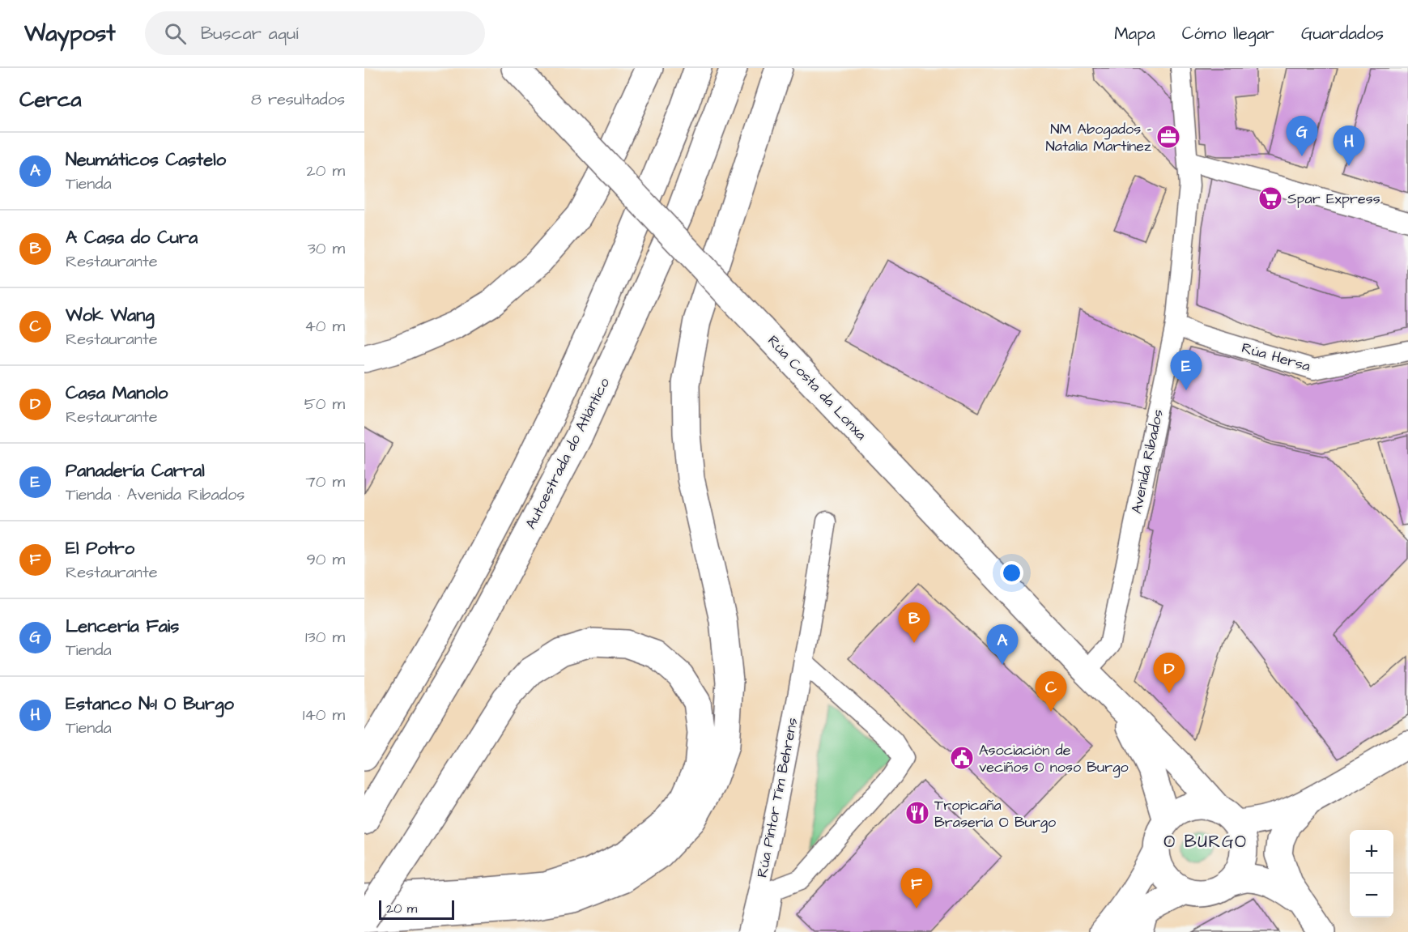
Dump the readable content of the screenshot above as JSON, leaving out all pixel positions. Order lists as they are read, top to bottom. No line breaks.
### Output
{"streets":{"main road":["Rúa Costa da Lonxa","Autoestrada do Atlántico"],"street":["Rúa Hersa","Avenida Ribados","Rúa Pintor Tim Behrens"]},"crossings":[["Rúa Hersa","Avenida Ribados"],["Rúa Costa da Lonxa","Avenida Ribados"]],"districts":["O BURGO"],"places":{"office":["NM Abogados - Natalia Martínez"],"supermarket":["Spar Express"],"public building":["Asociación de veciños O noso Burgo"],"restaurant":["Tropicaña Brasería O Burgo"]},"scale_bar":"20 m","page":{"header":"Waypost","search":"Buscar aquí","nav":["Mapa","Cómo llegar","Guardados"],"heading":["Cerca","8 resultados"],"pins":["G","H","E","B","A","D","C","F"],"list":[{"mark":"A","name":"Neumáticos Castelo","note":"Tienda","value":"20 m"},{"mark":"B","name":"A Casa do Cura","note":"Restaurante","value":"30 m"},{"mark":"C","name":"Wok Wang","note":"Restaurante","value":"40 m"},{"mark":"D","name":"Casa Manolo","note":"Restaurante","value":"50 m"},{"mark":"E","name":"Panadería Carral","note":"Tienda · Avenida Ribados","value":"70 m"},{"mark":"F","name":"El Potro","note":"Restaurante","value":"90 m"},{"mark":"G","name":"Lencería Fais","note":"Tienda","value":"130 m"},{"mark":"H","name":"Estanco Nº1 O Burgo","note":"Tienda","value":"140 m"}],"map_buttons":["+","−"],"scale":"20 m"}}
